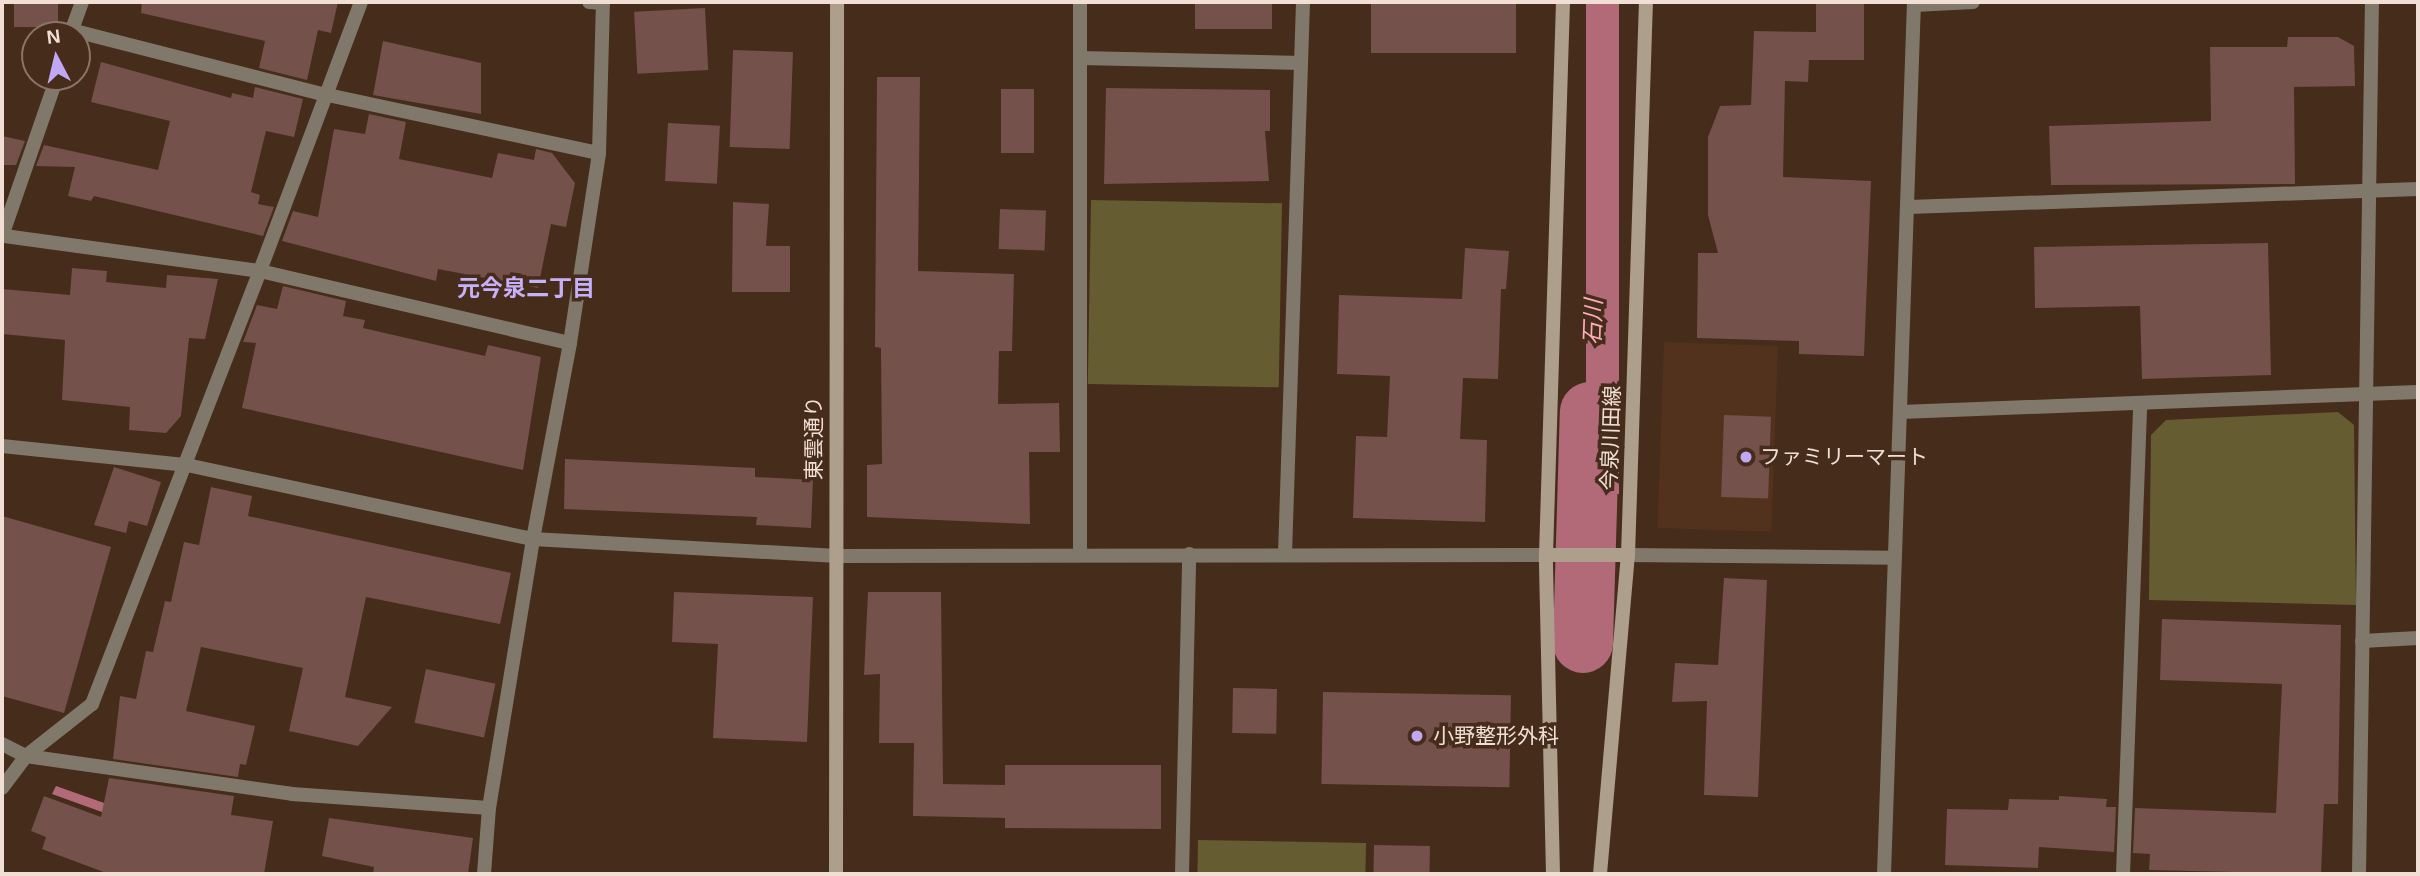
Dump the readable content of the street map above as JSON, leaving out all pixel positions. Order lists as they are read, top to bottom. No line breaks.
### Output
{"streets":{"street":["東雲通り","今泉川田線"]},"districts":["元今泉二丁目"],"water":["石川"],"places":["ファミリーマート","小野整形外科"],"north":"top"}
